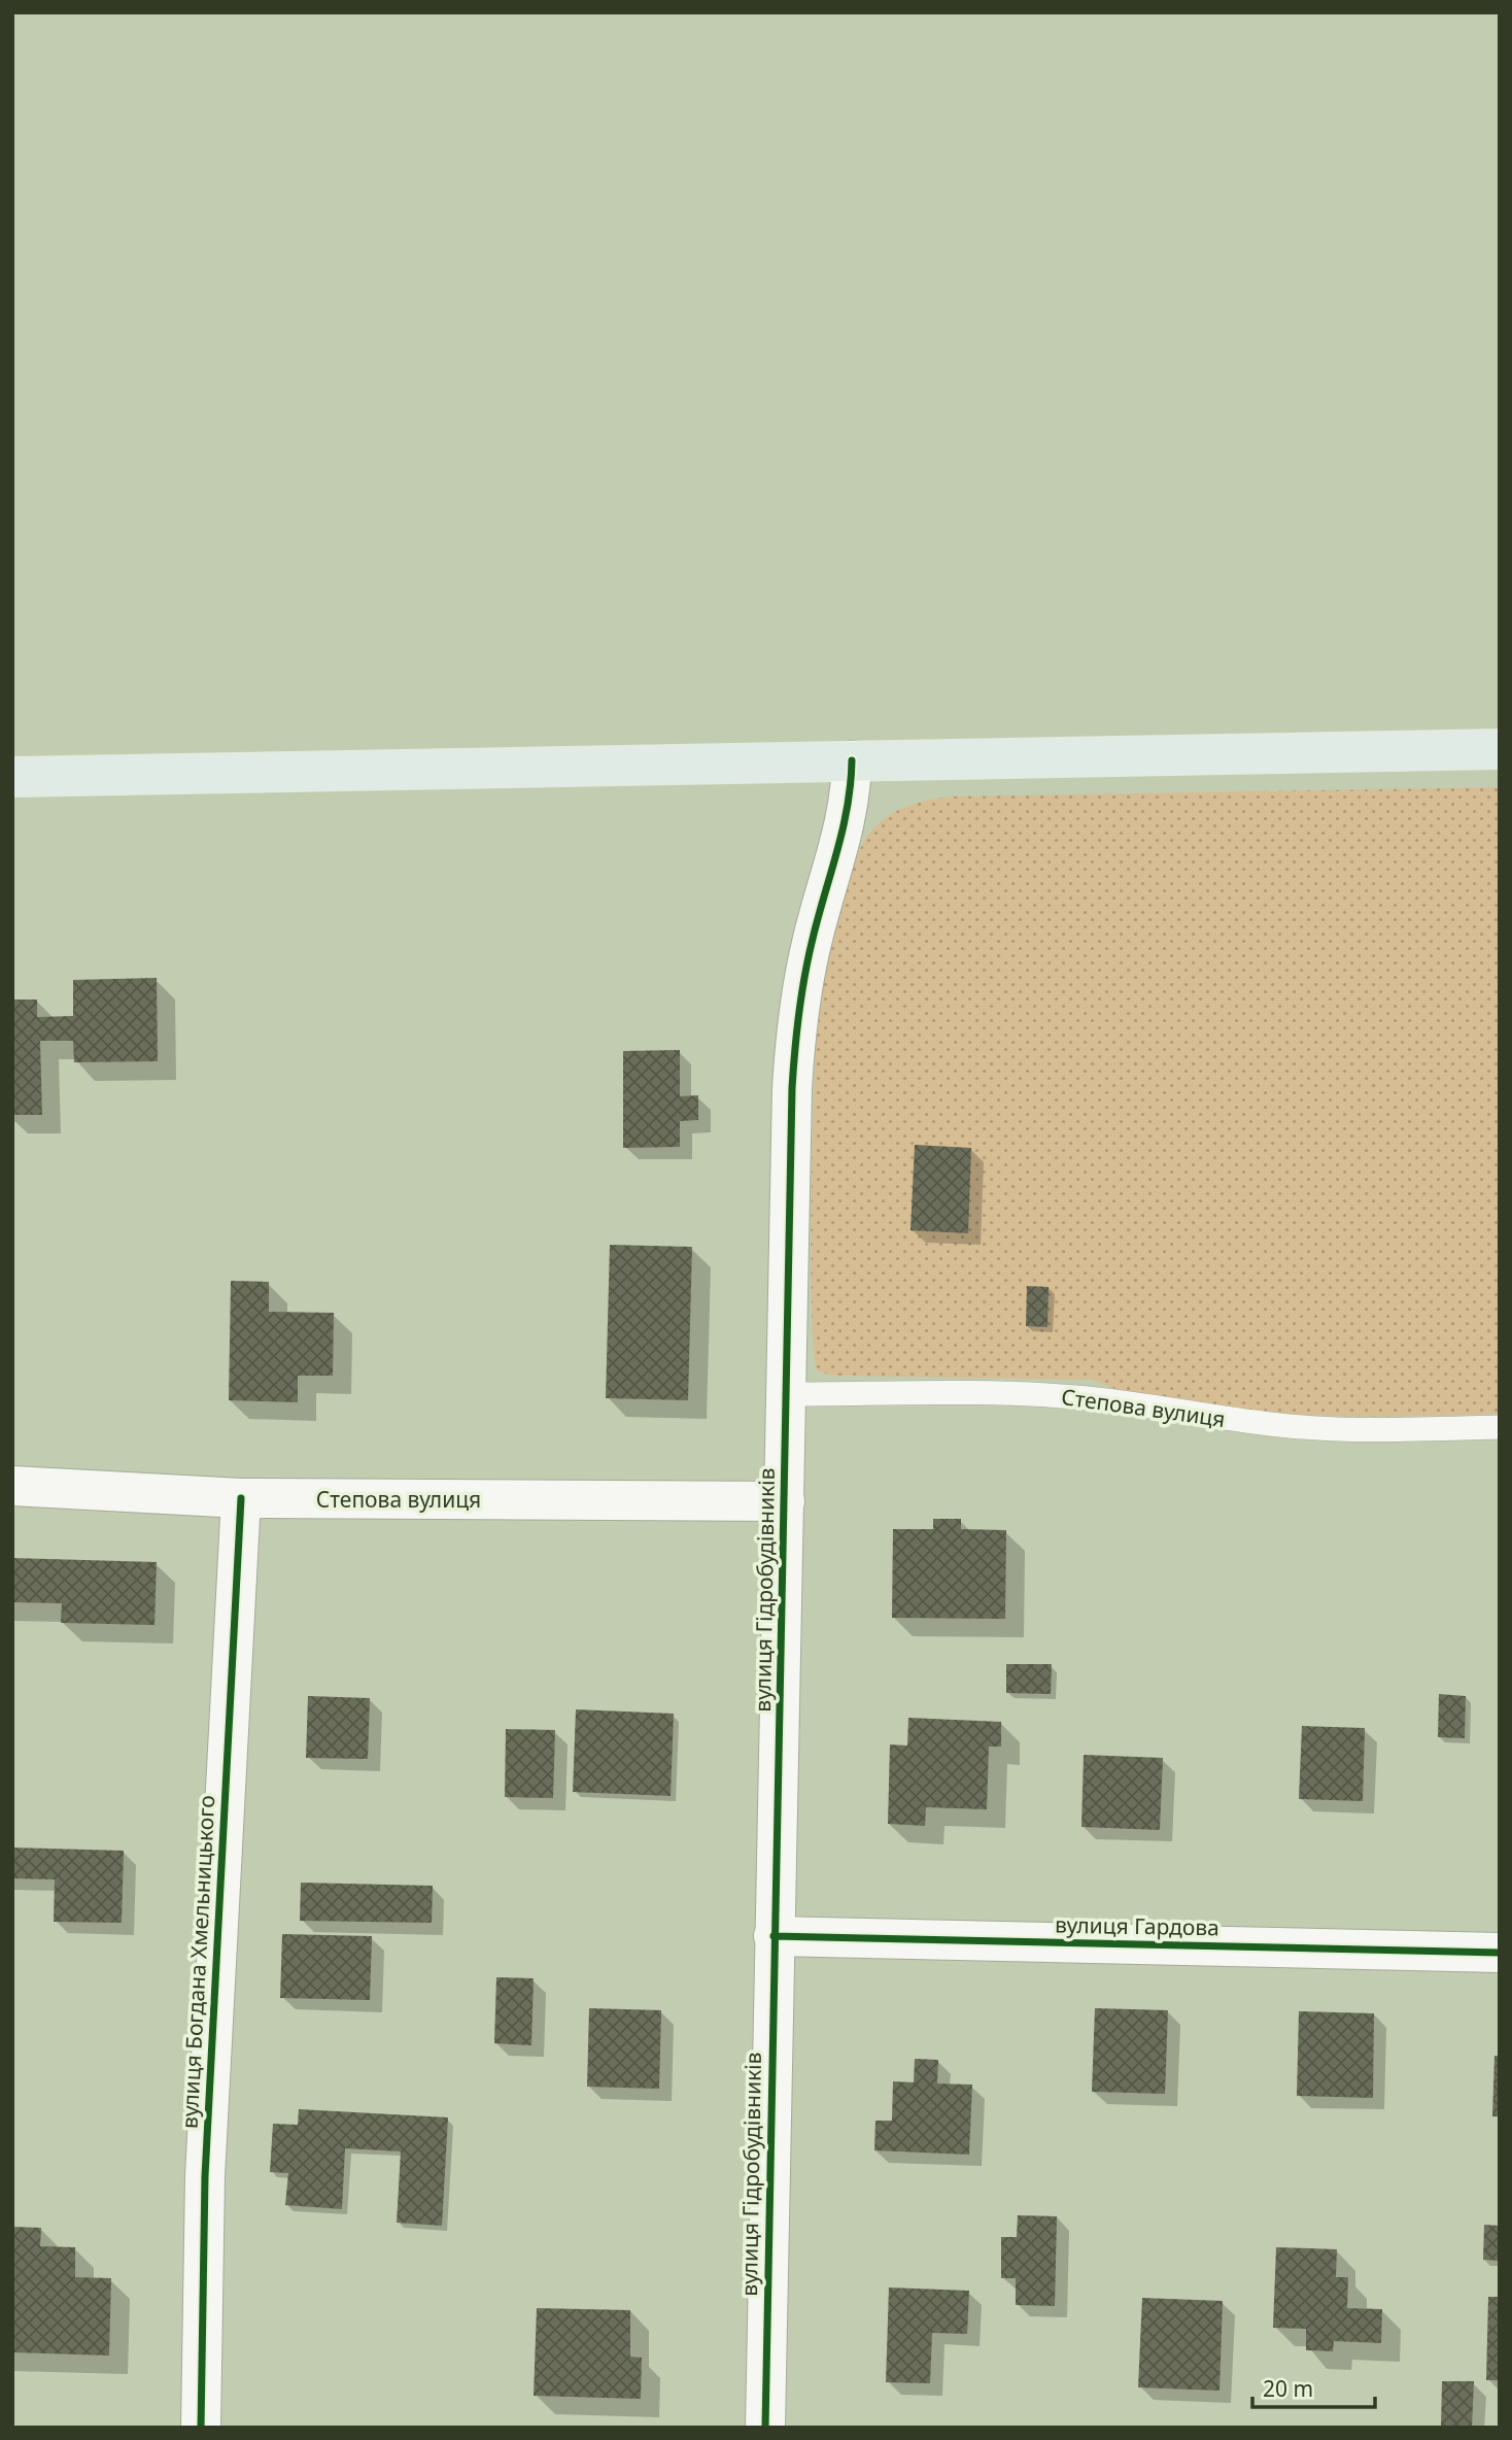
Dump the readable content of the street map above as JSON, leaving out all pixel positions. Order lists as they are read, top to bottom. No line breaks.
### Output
{"streets":{"street":["Степова вулиця","вулиця Гідробудівників","вулиця Гардова","вулиця Богдана Хмельницького"]},"crossings":[["Степова вулиця","вулиця Гідробудівників"],["Степова вулиця","вулиця Богдана Хмельницького"],["вулиця Гідробудівників","вулиця Гардова"]],"scale_bar":"20 m"}
